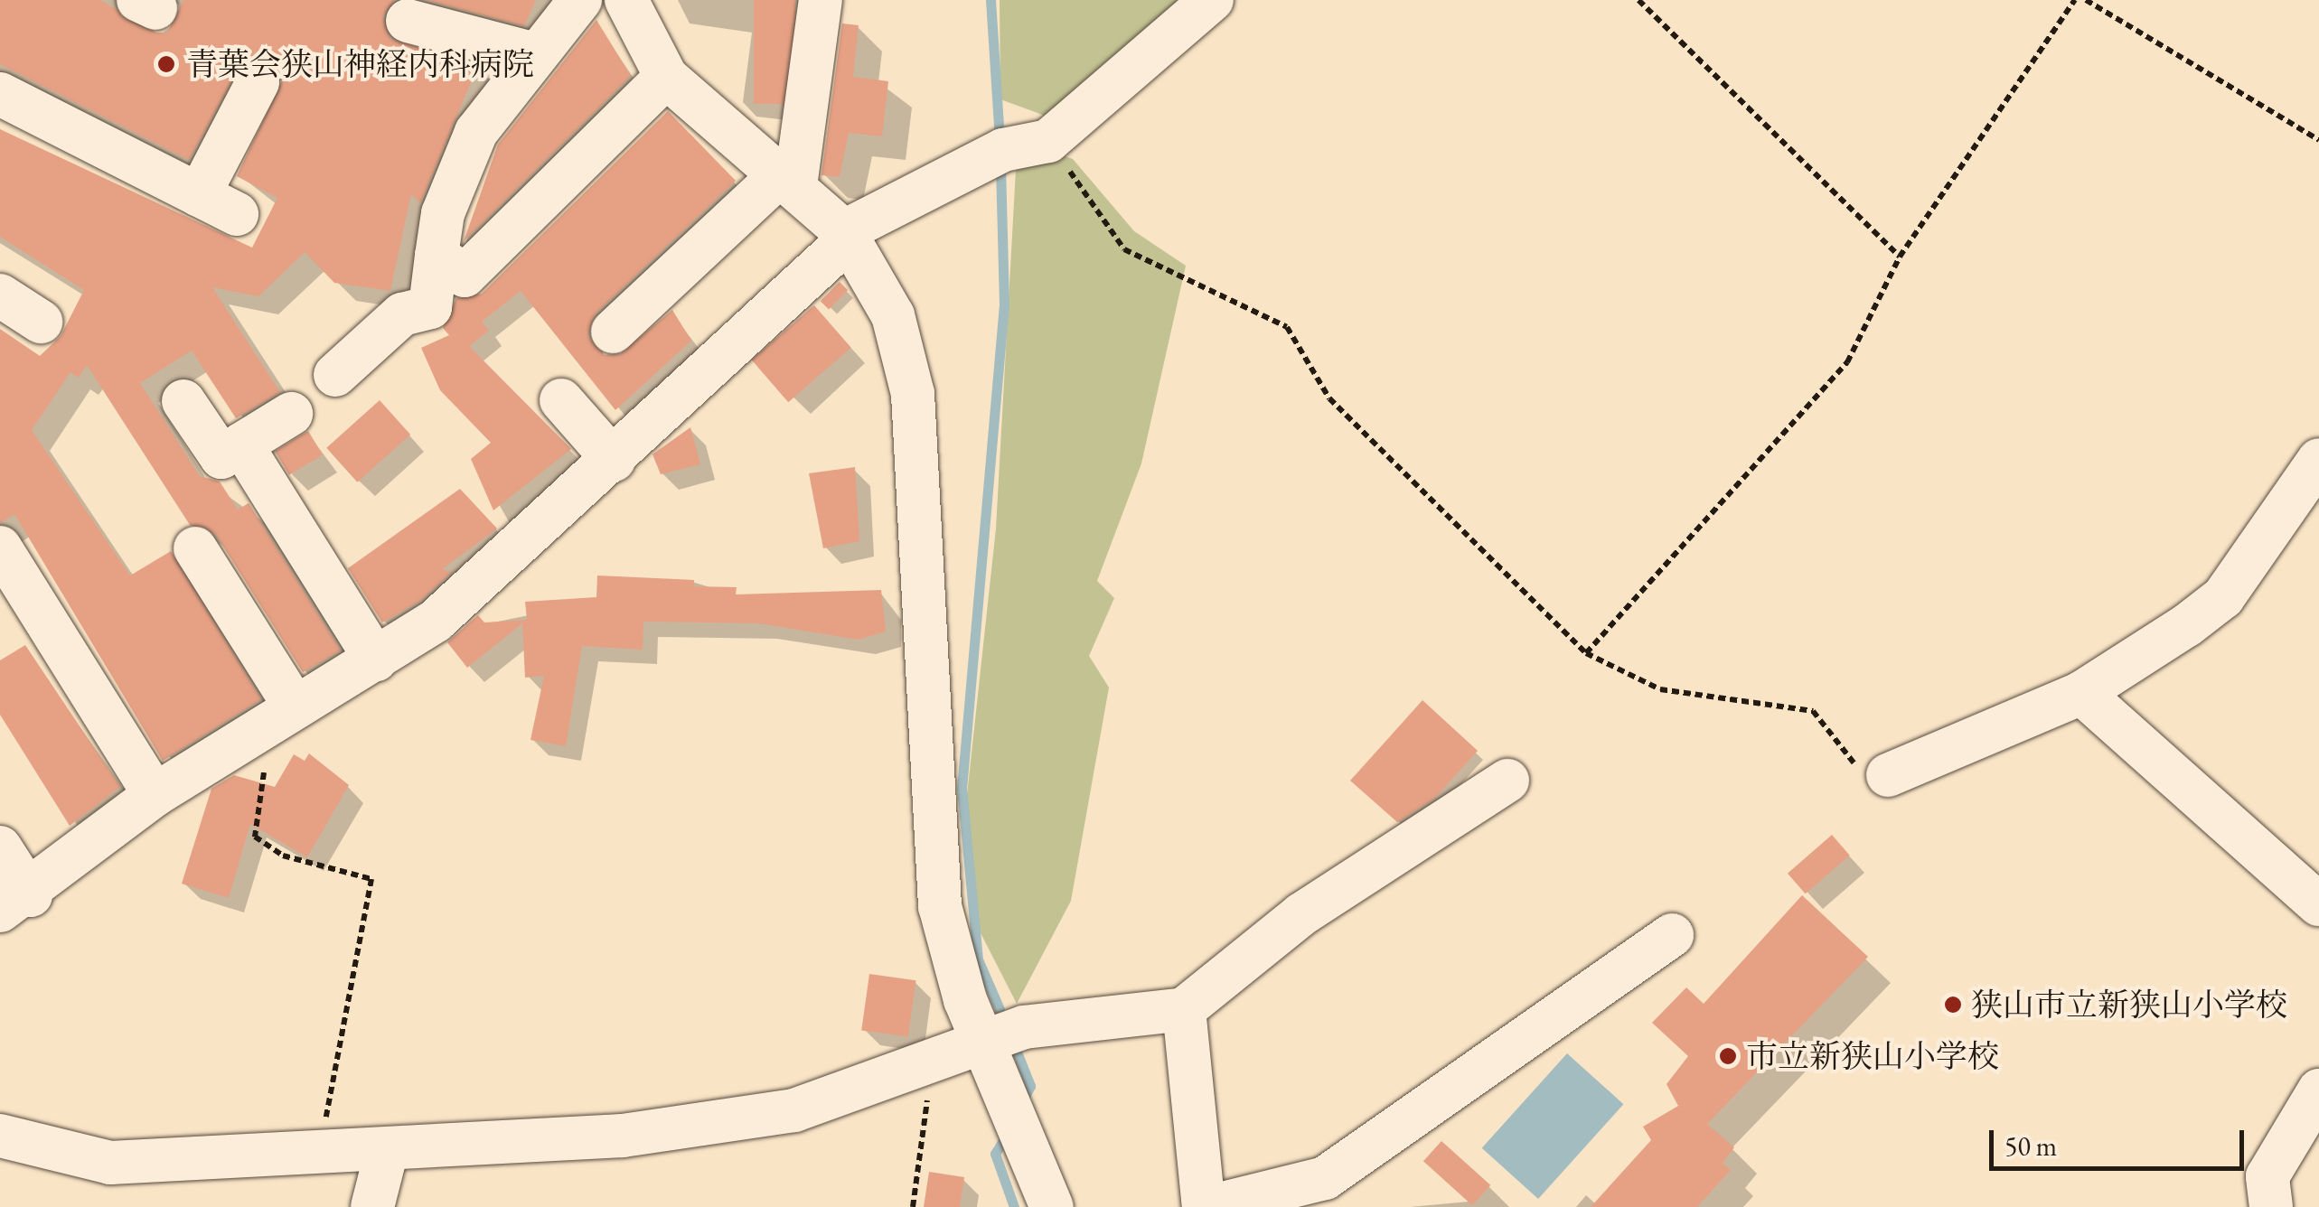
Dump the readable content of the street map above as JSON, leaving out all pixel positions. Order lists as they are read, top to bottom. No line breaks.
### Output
{"places":["青葉会狭山神経内科病院","狭山市立新狭山小学校","市立新狭山小学校"],"scale_bar":"50 m"}
